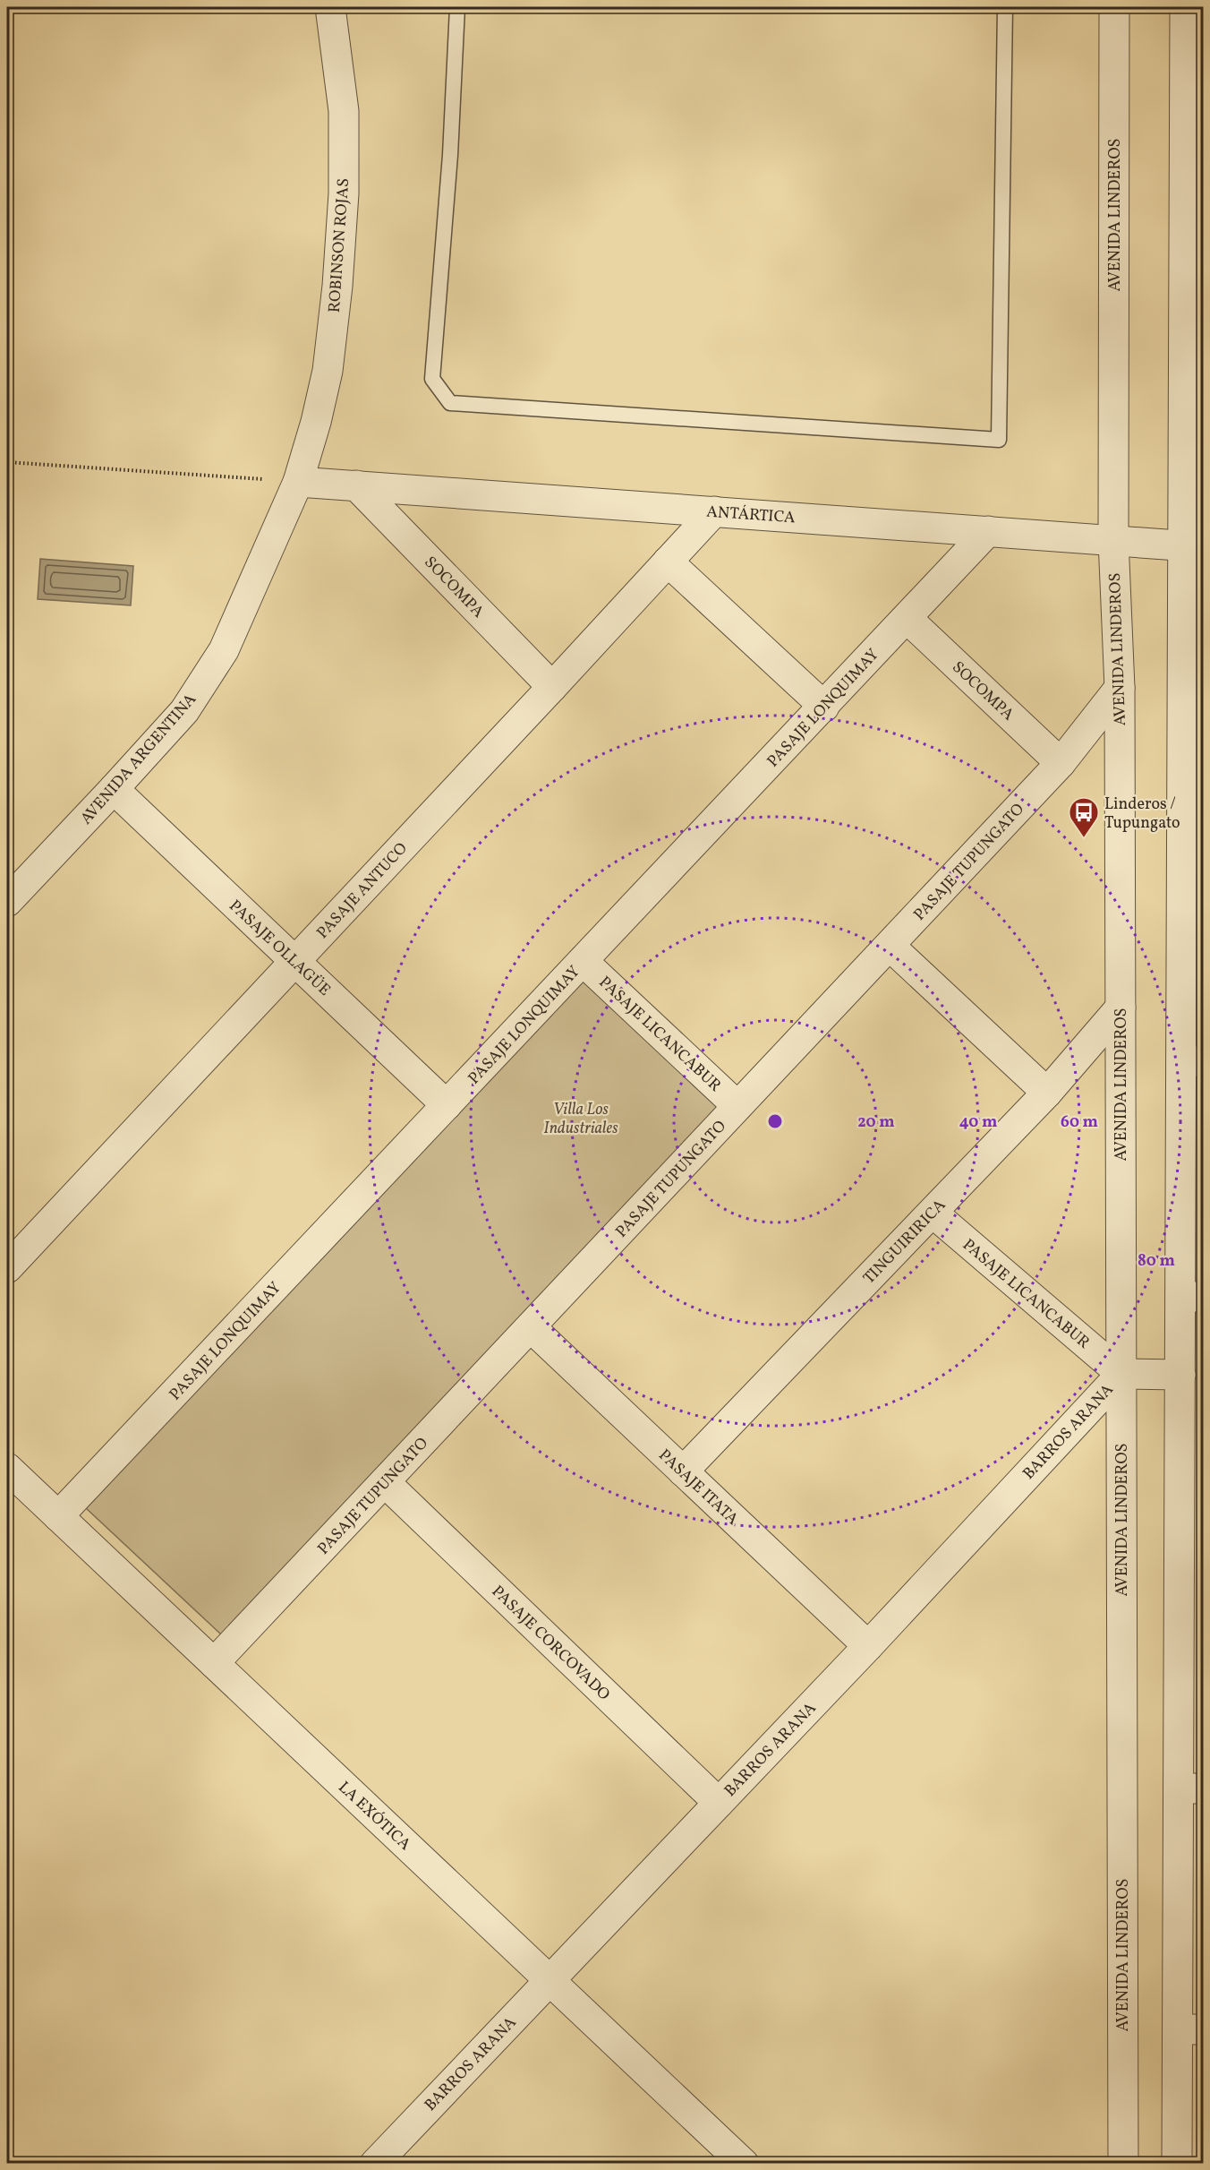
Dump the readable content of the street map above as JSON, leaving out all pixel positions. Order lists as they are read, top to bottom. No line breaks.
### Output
{"streets":{"street":["AVENIDA LINDEROS","ROBINSON ROJAS","ANTÁRTICA","SOCOMPA","PASAJE LONQUIMAY","AVENIDA ARGENTINA","PASAJE TUPUNGATO","PASAJE ANTUCO","PASAJE OLLAGÜE","PASAJE LICANCABUR","TINGUIRIRICA","BARROS ARANA","PASAJE ITATA","PASAJE CORCOVADO","LA EXÓTICA"]},"crossings":[["AVENIDA LINDEROS","ANTÁRTICA"],["AVENIDA LINDEROS","PASAJE TUPUNGATO"],["AVENIDA LINDEROS","PASAJE LICANCABUR"],["AVENIDA LINDEROS","TINGUIRIRICA"],["AVENIDA LINDEROS","BARROS ARANA"],["ROBINSON ROJAS","ANTÁRTICA"],["ROBINSON ROJAS","AVENIDA ARGENTINA"],["ANTÁRTICA","SOCOMPA"],["ANTÁRTICA","PASAJE LONQUIMAY"],["ANTÁRTICA","AVENIDA ARGENTINA"],["ANTÁRTICA","PASAJE ANTUCO"],["SOCOMPA","PASAJE LONQUIMAY"],["SOCOMPA","PASAJE TUPUNGATO"],["SOCOMPA","PASAJE ANTUCO"],["PASAJE LONQUIMAY","PASAJE OLLAGÜE"],["PASAJE LONQUIMAY","PASAJE LICANCABUR"],["PASAJE LONQUIMAY","LA EXÓTICA"],["AVENIDA ARGENTINA","PASAJE OLLAGÜE"],["PASAJE TUPUNGATO","PASAJE LICANCABUR"],["PASAJE TUPUNGATO","PASAJE ITATA"],["PASAJE TUPUNGATO","PASAJE CORCOVADO"],["PASAJE TUPUNGATO","LA EXÓTICA"],["PASAJE ANTUCO","PASAJE OLLAGÜE"],["PASAJE LICANCABUR","TINGUIRIRICA"],["PASAJE LICANCABUR","BARROS ARANA"],["TINGUIRIRICA","PASAJE ITATA"],["BARROS ARANA","PASAJE ITATA"],["BARROS ARANA","PASAJE CORCOVADO"],["BARROS ARANA","LA EXÓTICA"]],"parks":["Villa Los Industriales"],"places":{"bus stop":["Linderos / Tupungato"]},"rings":["20 m","40 m","60 m","80 m"]}
